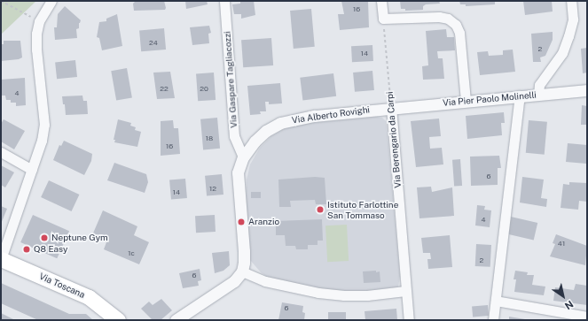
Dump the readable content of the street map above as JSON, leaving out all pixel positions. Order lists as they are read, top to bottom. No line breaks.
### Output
{"streets":{"main road":["Via Toscana"],"street":["Via Gaspare Tagliacozzi","Via Pier Paolo Molinelli","Via Alberto Rovighi","Via Berengario da Carpi"]},"crossings":[["Via Gaspare Tagliacozzi","Via Alberto Rovighi"],["Via Pier Paolo Molinelli","Via Alberto Rovighi"],["Via Pier Paolo Molinelli","Via Berengario da Carpi"],["Via Alberto Rovighi","Via Berengario da Carpi"]],"places":["Istituto Farlottine San Tommaso","Aranzio","Neptune Gym","Q8 Easy"],"house_numbers":["16","24","2","14","22","20","4","18","16","6","12","14","4","41","1c","2","6","6"],"north":"bottom right"}
